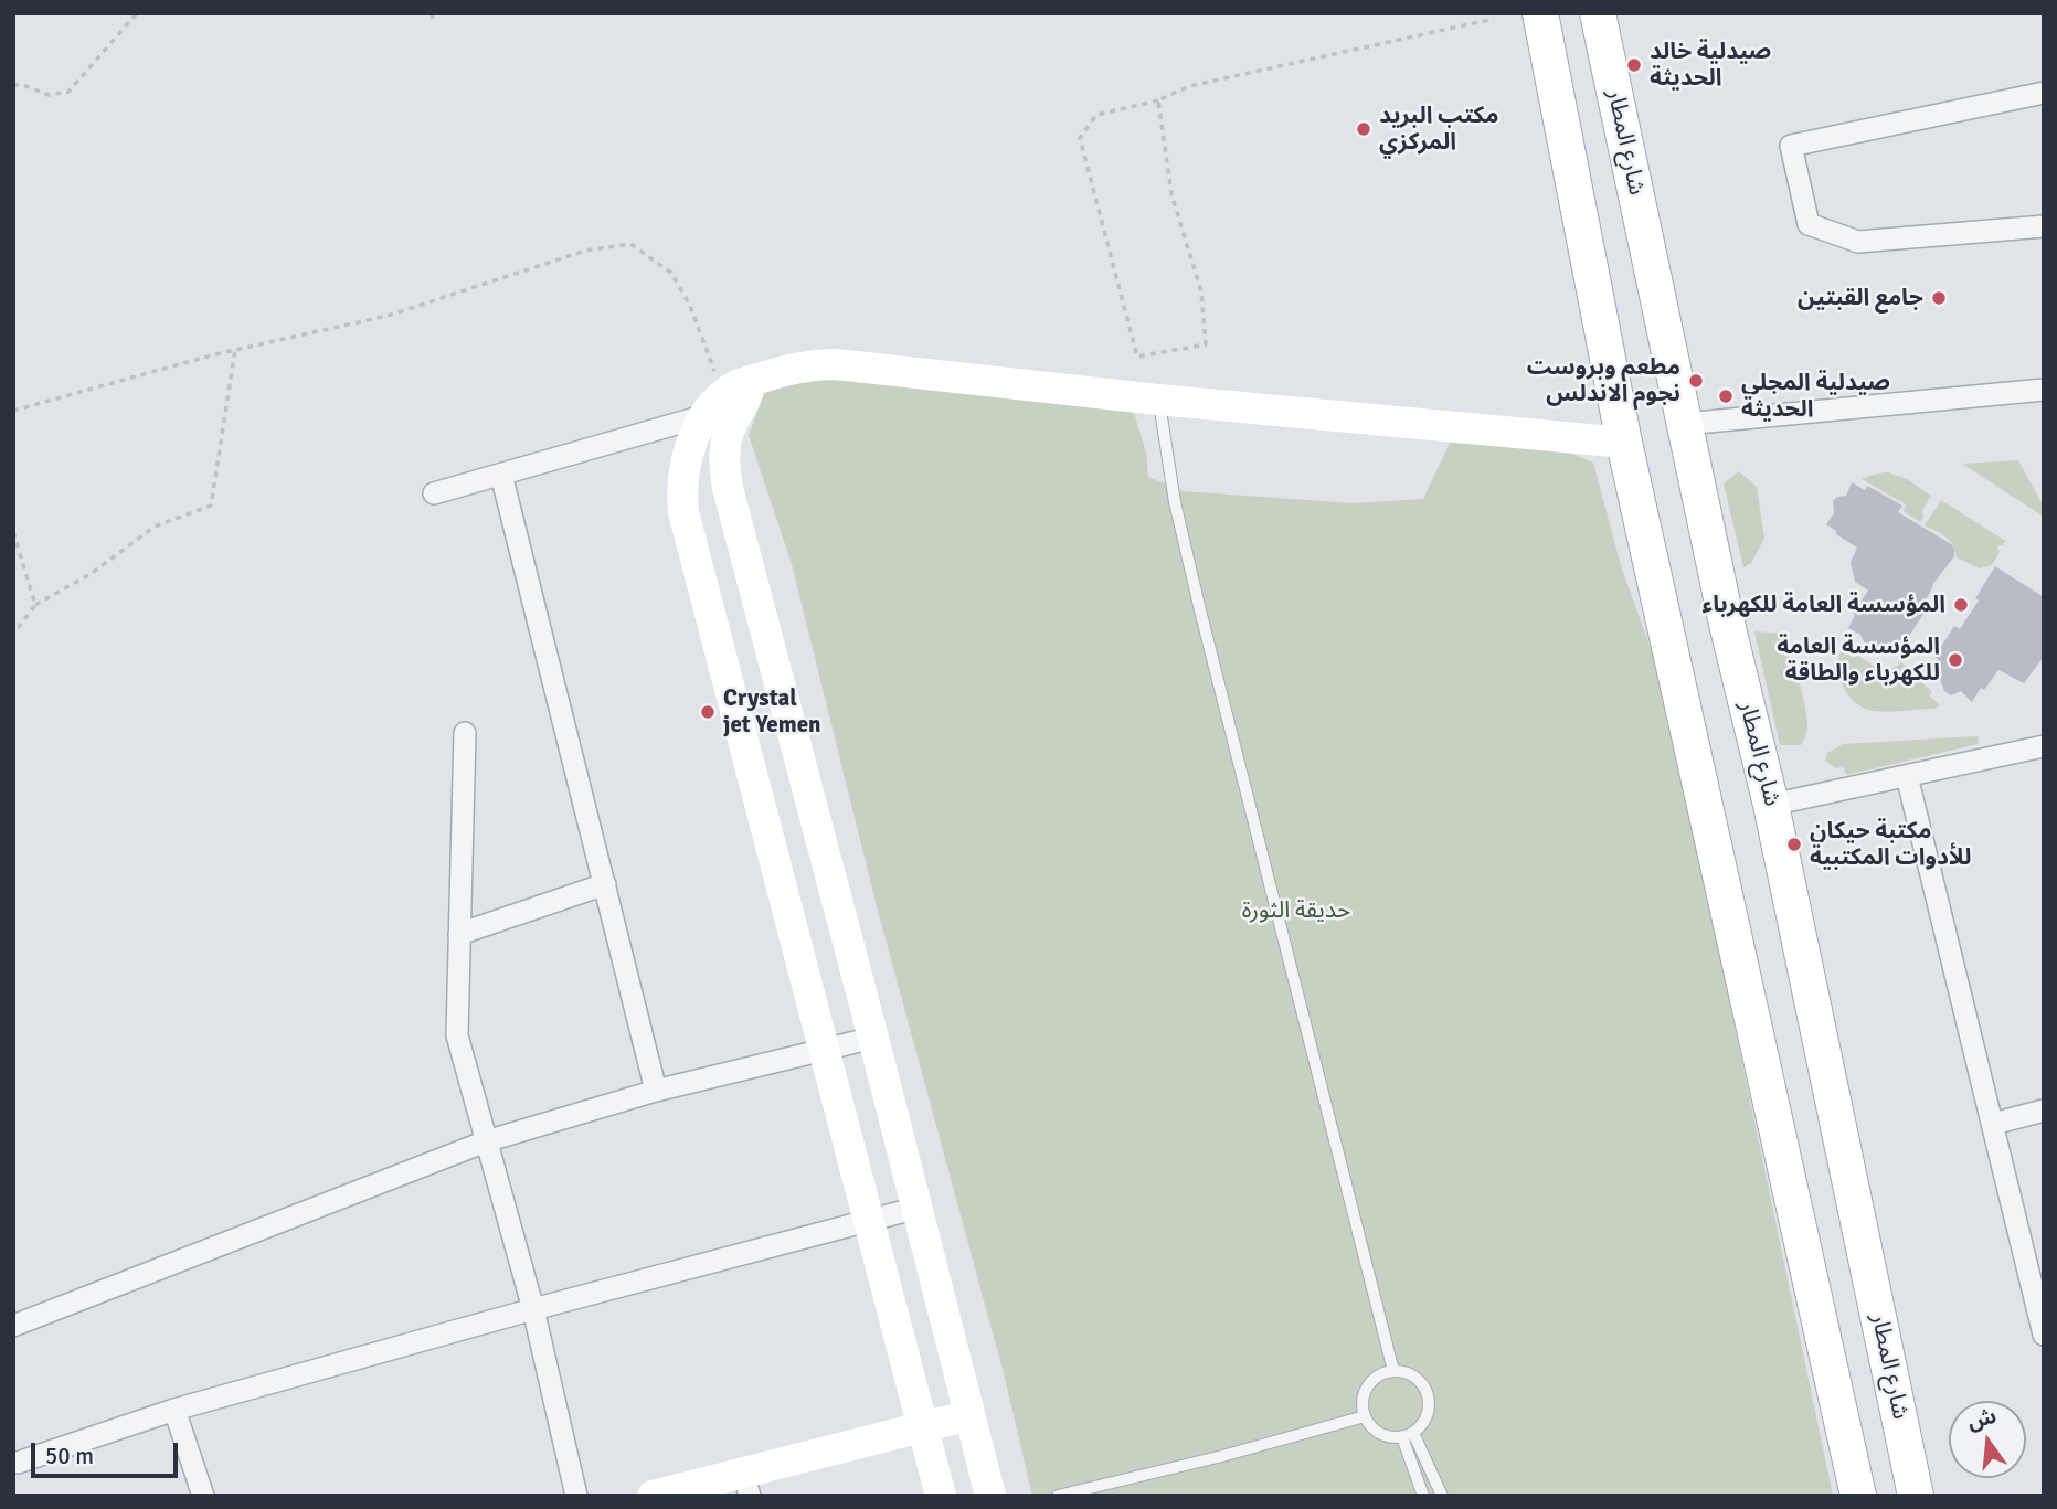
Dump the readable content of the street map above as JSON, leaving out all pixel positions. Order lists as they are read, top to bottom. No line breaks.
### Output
{"streets":{"main road":["شارع المطار"]},"parks":["حديقة الثورة"],"places":["صيدلية خالد الحديثة","مكتب البريد المركزي","جامع القبتين","مطعم وبروست نجوم الاندلس","صيدلية المجلي الحديثة","المؤسسة العامة للكهرباء","المؤسسة العامة للكهرباء والطاقة","Crystal jet Yemen","مكتبة حيكان للأدوات المكتبية"],"scale_bar":"50 m","north":"top"}
